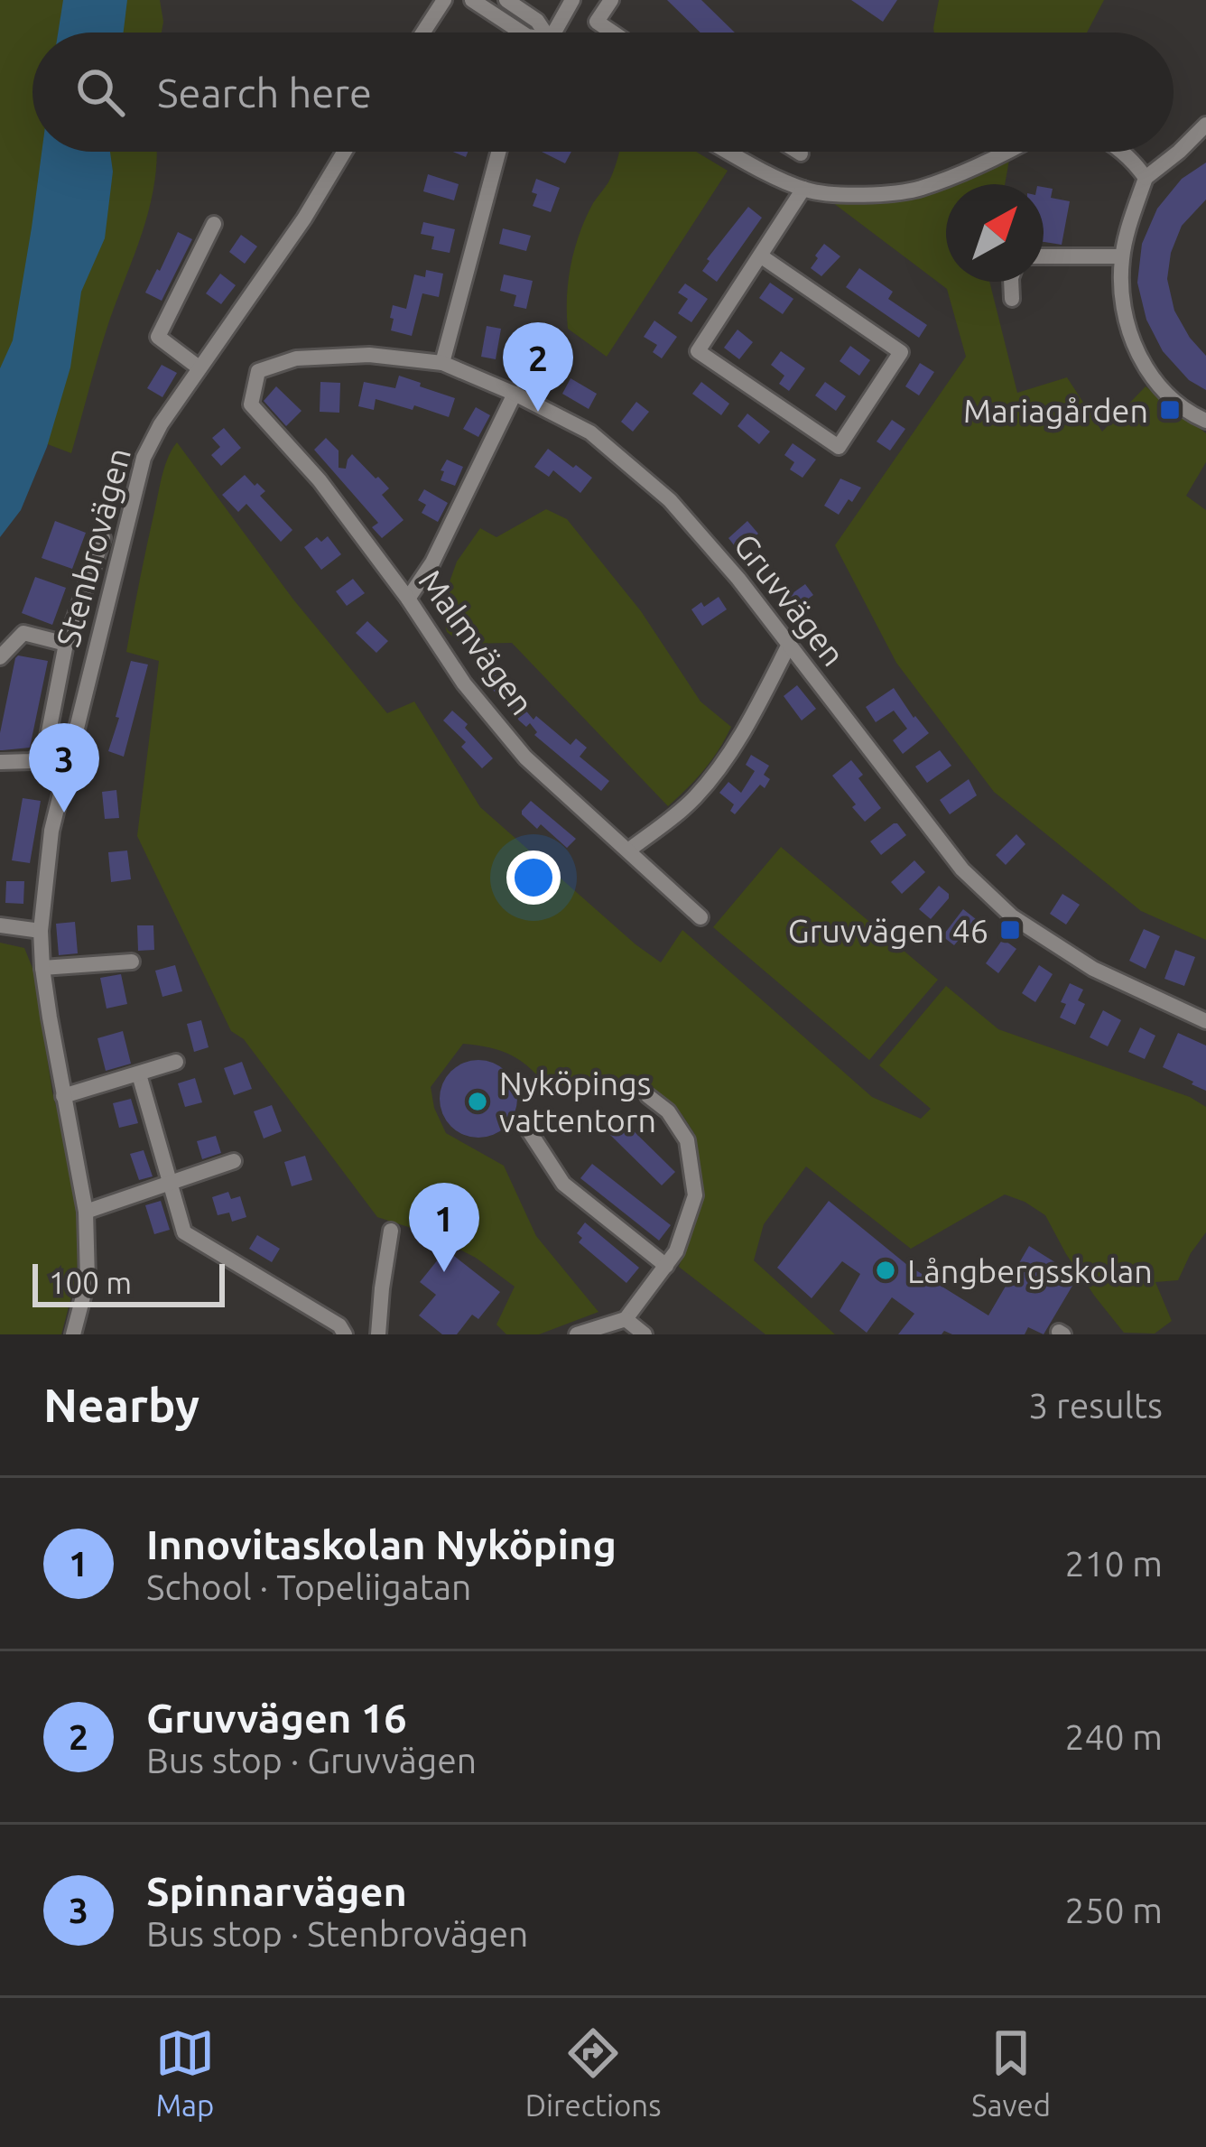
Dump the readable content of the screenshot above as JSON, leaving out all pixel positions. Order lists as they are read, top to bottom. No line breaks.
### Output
{"streets":{"street":["Stenbrovägen","Gruvvägen","Malmvägen"]},"crossings":[["Gruvvägen","Malmvägen"]],"places":{"transit":["Mariagården","Gruvvägen 46"],"other":["Nyköpings vattentorn","Långbergsskolan"]},"scale_bar":"100 m","north":"top right","page":{"search":"Search here","pins":["2","3","1"],"scale":"100 m","heading":["Nearby","3 results"],"list":[{"mark":"1","name":"Innovitaskolan Nyköping","note":"School · Topeliigatan","value":"210 m"},{"mark":"2","name":"Gruvvägen 16","note":"Bus stop · Gruvvägen","value":"240 m"},{"mark":"3","name":"Spinnarvägen","note":"Bus stop · Stenbrovägen","value":"250 m"}],"nav":["Map","Directions","Saved"]}}
